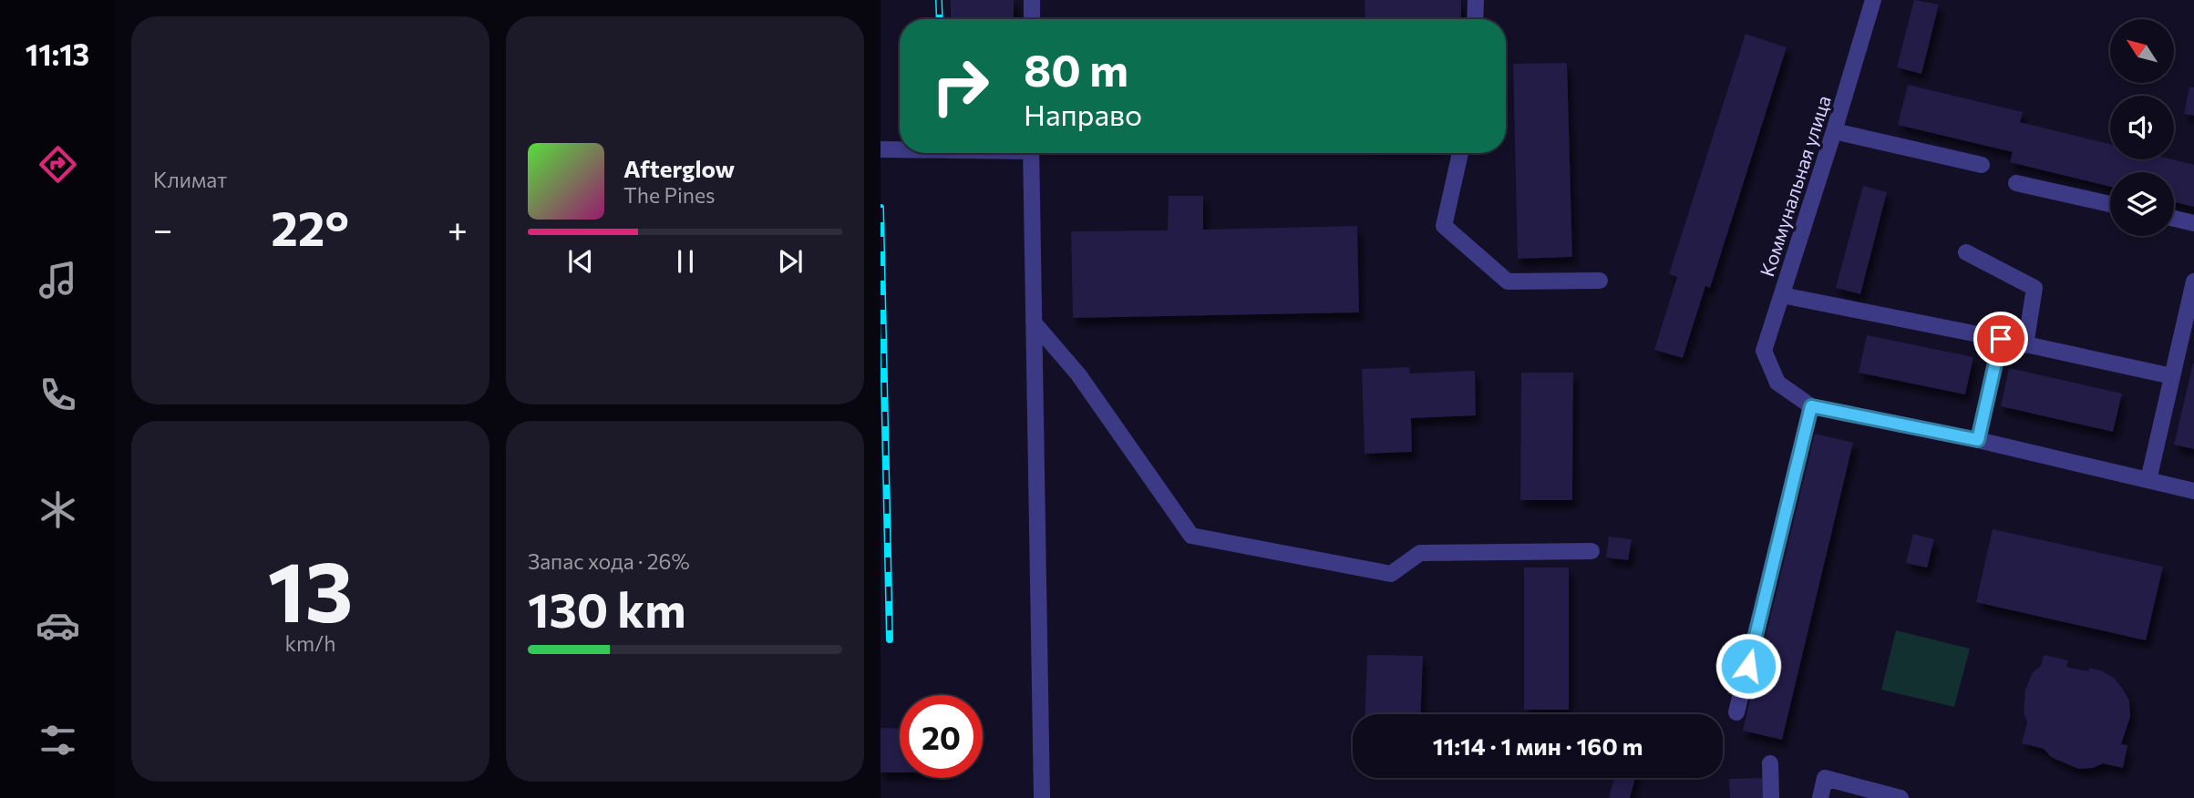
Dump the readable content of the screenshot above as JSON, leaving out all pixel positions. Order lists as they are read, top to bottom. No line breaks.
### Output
{"streets":{"street":["Коммунальная улица"]},"north":"top left","page":{"tabs":"11:13","tile":["Климат",["13","km/h"],["Запас хода · 26%","130 km"]],"turn":["80 m","Направо"],"song":["Afterglow","The Pines"],"heat":["−","22°","+"],"limit":"20","trip":"11:14 · 1 мин · 160 m"}}
